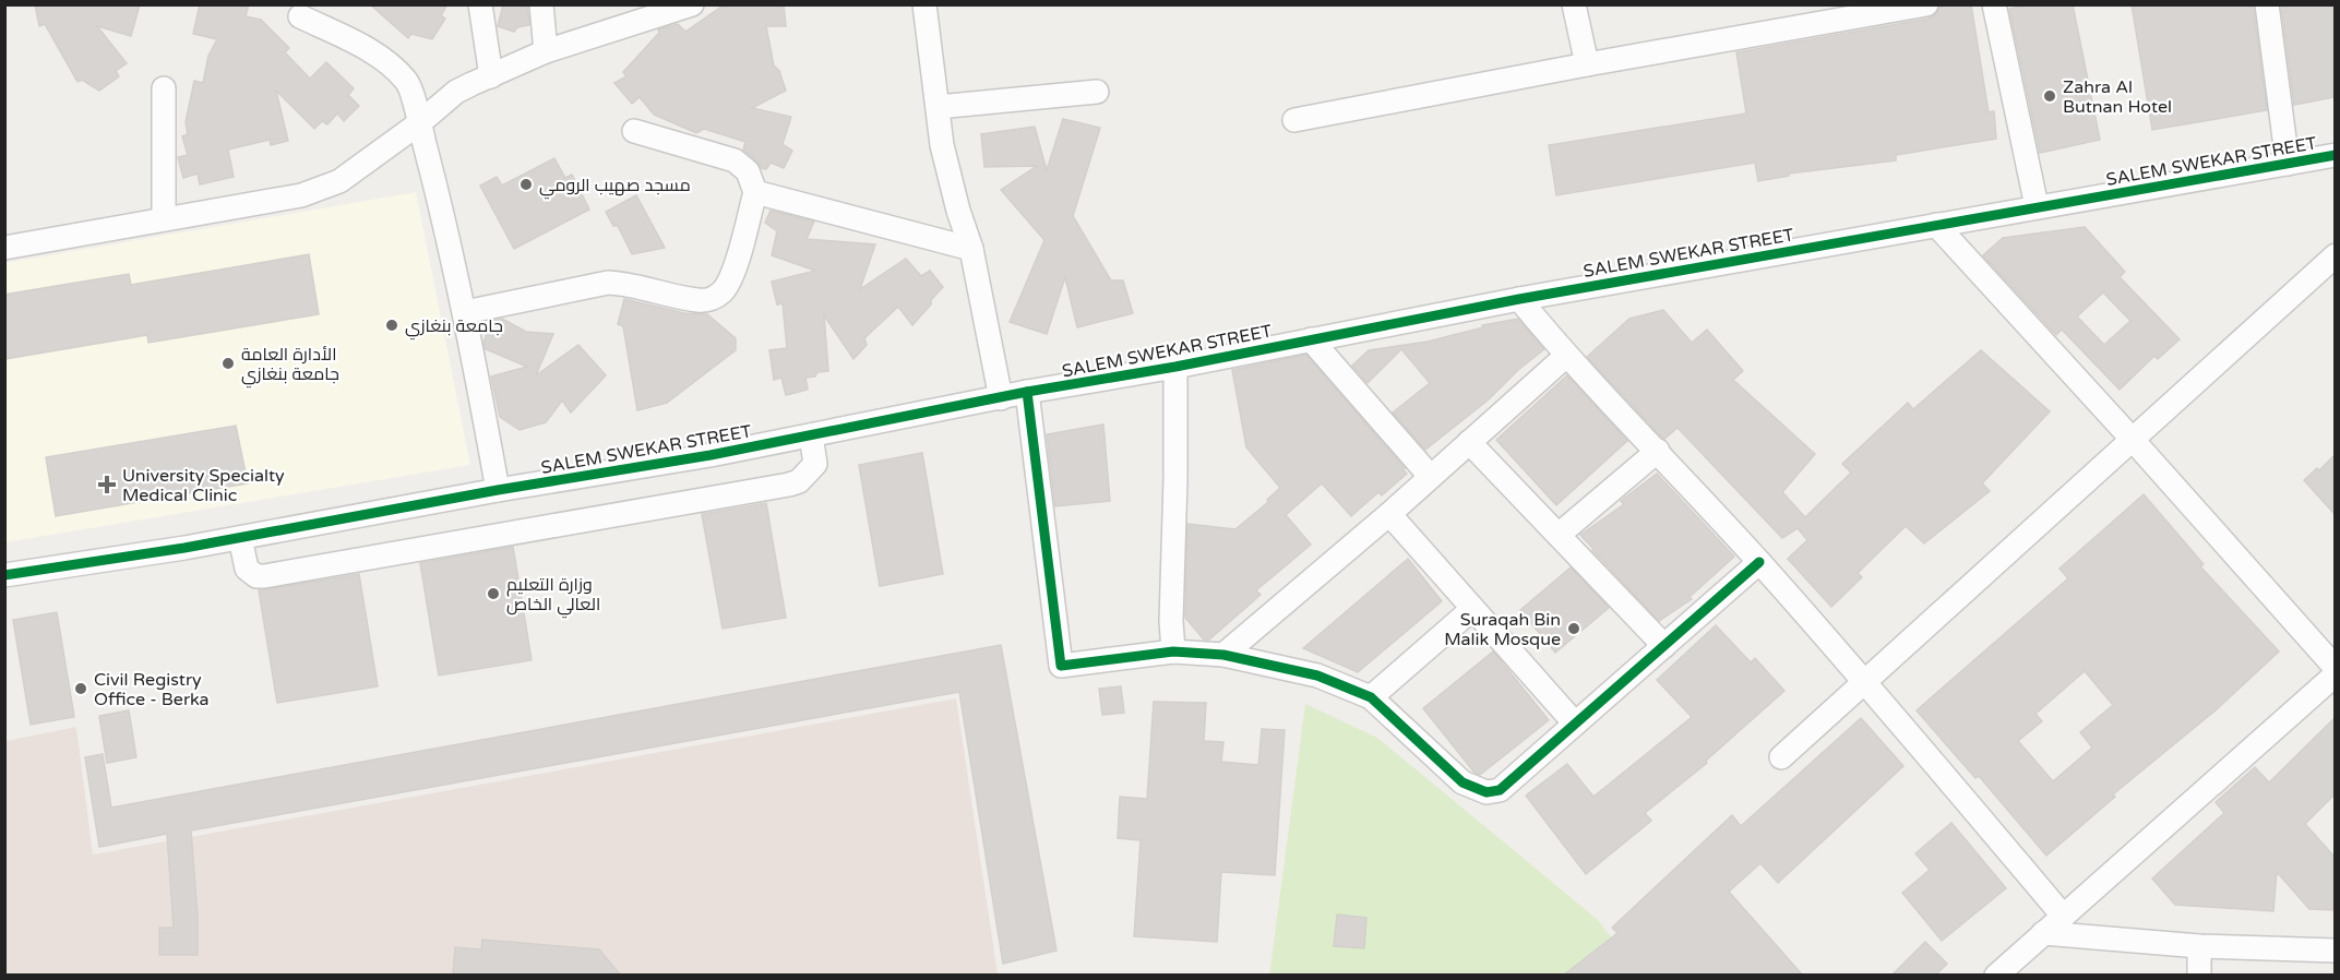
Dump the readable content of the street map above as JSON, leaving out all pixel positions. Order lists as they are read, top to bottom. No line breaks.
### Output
{"streets":{"street":["SALEM SWEKAR STREET"]},"places":{"other":["Zahra Al Butnan Hotel","مسجد صهيب الرومي","جامعة بنغازي","الأدارة العامة جامعة بنغازي","وزارة التعليم العالي الخاص","Suraqah Bin Malik Mosque","Civil Registry Office - Berka"],"health":["University Specialty Medical Clinic"]}}
